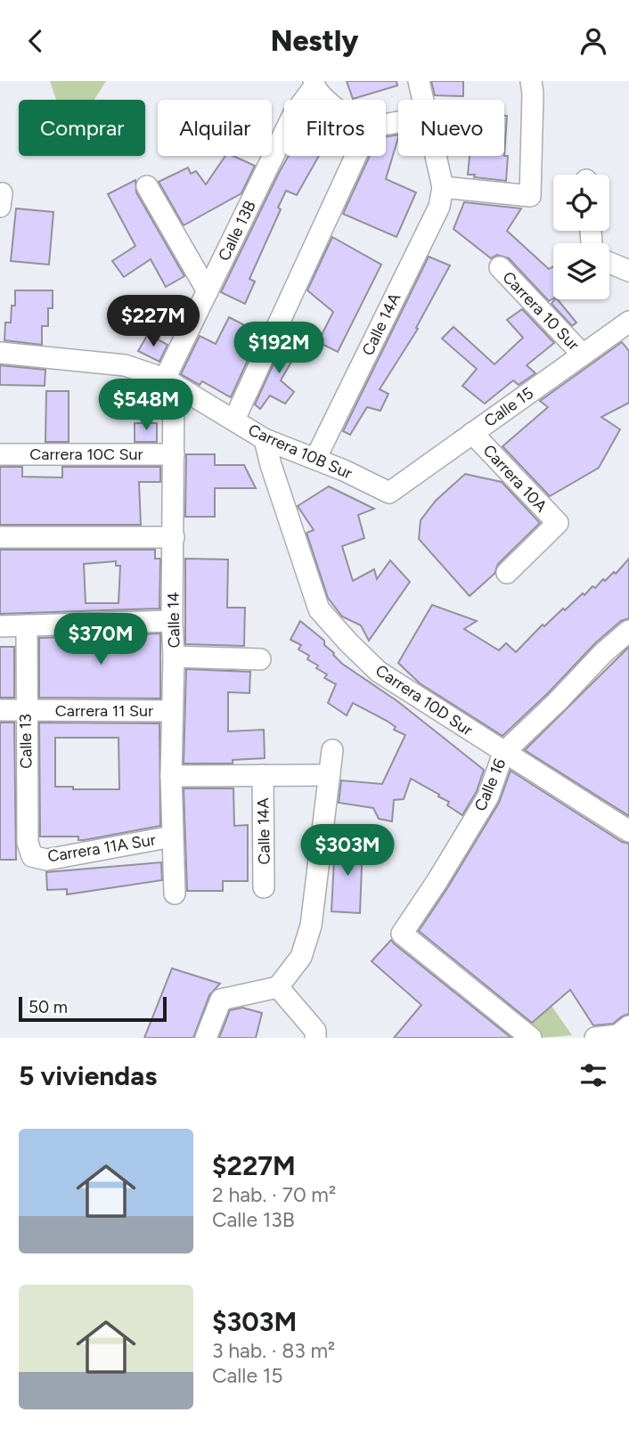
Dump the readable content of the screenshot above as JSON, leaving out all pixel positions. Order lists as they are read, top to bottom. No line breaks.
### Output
{"streets":{"street":["Calle 13B","Carrera 10 Sur","Calle 14A","Calle 15","Carrera 10B Sur","Carrera 10C Sur","Carrera 10A","Calle 14","Carrera 10D Sur","Carrera 11 Sur","Calle 13","Calle 16","Carrera 11A Sur"]},"crossings":[["Calle 13B","Carrera 10B Sur"],["Calle 13B","Calle 14"],["Carrera 10 Sur","Calle 15"],["Calle 14A","Carrera 10B Sur"],["Calle 15","Carrera 10B Sur"],["Calle 15","Carrera 10A"],["Carrera 10B Sur","Calle 14"],["Carrera 10B Sur","Carrera 10D Sur"],["Carrera 10C Sur","Calle 14"],["Calle 14","Carrera 11 Sur"],["Calle 14","Carrera 11A Sur"],["Carrera 10D Sur","Calle 16"],["Carrera 11 Sur","Calle 13"],["Calle 13","Carrera 11A Sur"]],"scale_bar":"50 m","page":{"header":"Nestly","chip":["Comprar","Alquilar","Filtros","Nuevo"],"price":["$227M","$192M","$548M","$370M","$303M"],"scale":"50 m","heading":"5 viviendas","list":[{"name":"$227M","note":"2 hab. · 70 m² · Calle 13B"},{"name":"$303M","note":"3 hab. · 83 m² · Calle 15"}]}}
